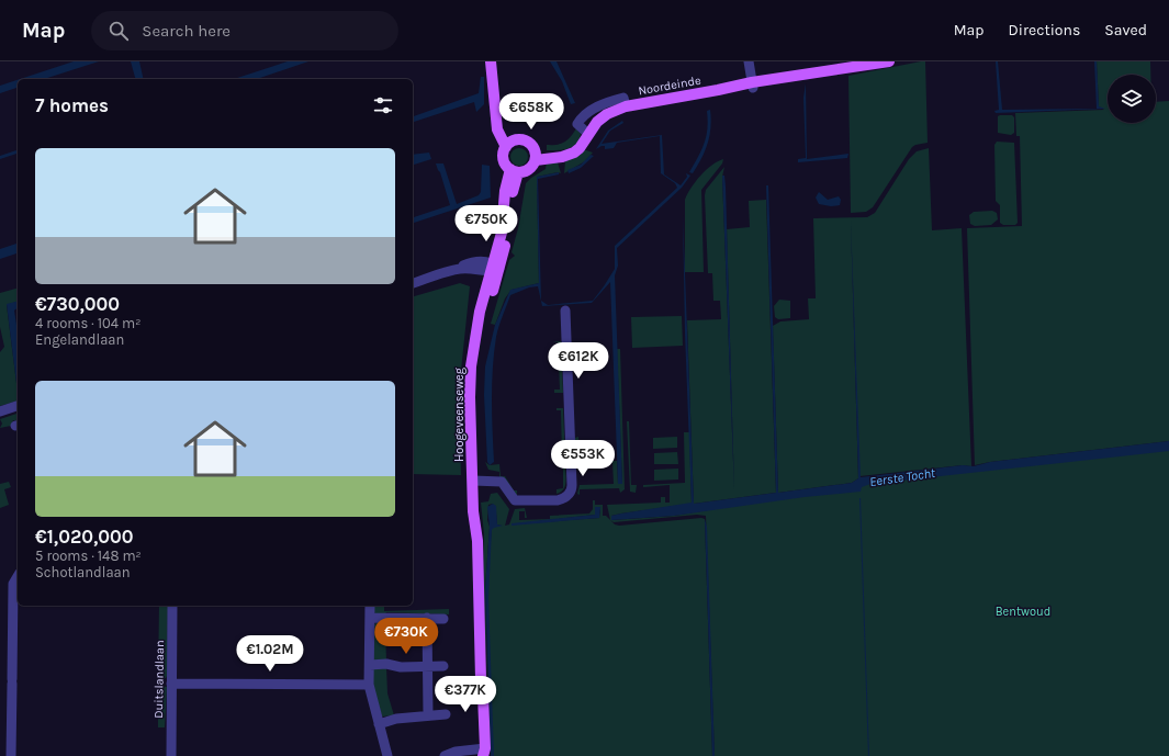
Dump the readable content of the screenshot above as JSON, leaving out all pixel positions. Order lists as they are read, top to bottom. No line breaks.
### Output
{"streets":{"main road":["Noordeinde","Hoogeveenseweg"],"street":["Duitslandlaan"]},"crossings":[["Noordeinde","Hoogeveenseweg"]],"water":["Eerste Tocht"],"parks":["Bentwoud"],"page":{"header":"Map","search":"Search here","nav":["Map","Directions","Saved"],"heading":"7 homes","price":["€658K","€750K","€612K","€553K","€730K","€1.02M","€377K"],"list":[{"name":"€730,000","note":"4 rooms · 104 m² · Engelandlaan"},{"name":"€1,020,000","note":"5 rooms · 148 m² · Schotlandlaan"}]}}
